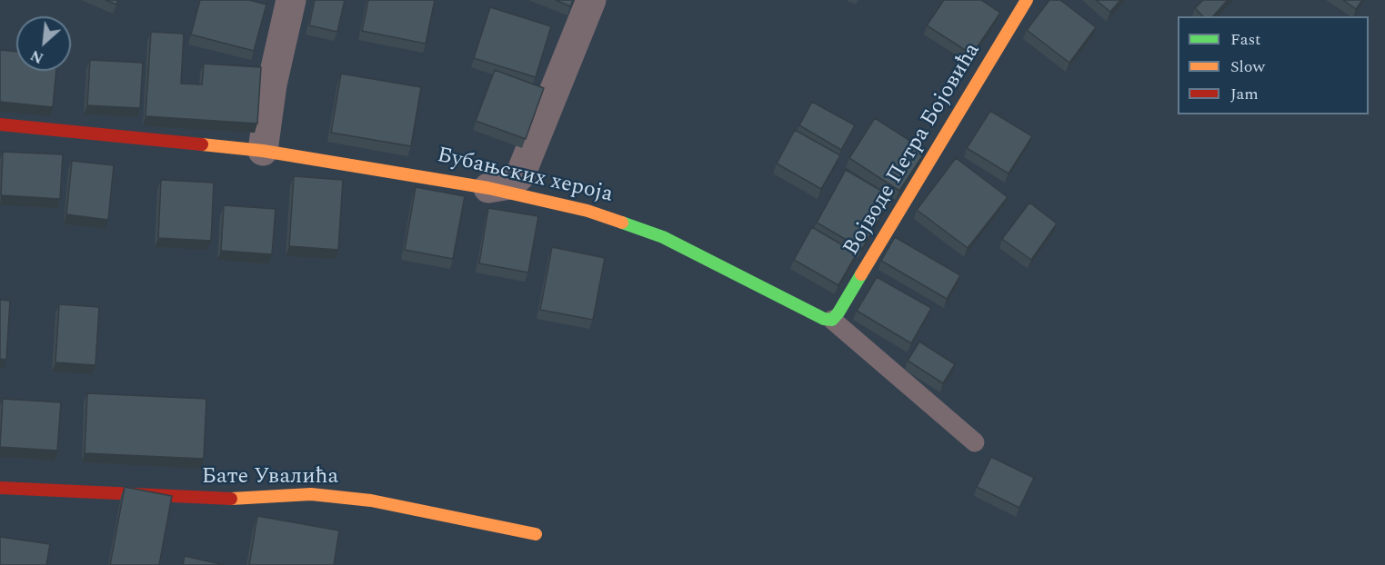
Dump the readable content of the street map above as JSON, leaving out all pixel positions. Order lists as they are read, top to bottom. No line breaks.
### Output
{"streets":{"street":["Војводе Петра Бојовића","Бубањских хероја","Бате Увалића"]},"crossings":[["Војводе Петра Бојовића","Бубањских хероја"]],"legend":["Fast","Slow","Jam"],"north":"bottom left"}
